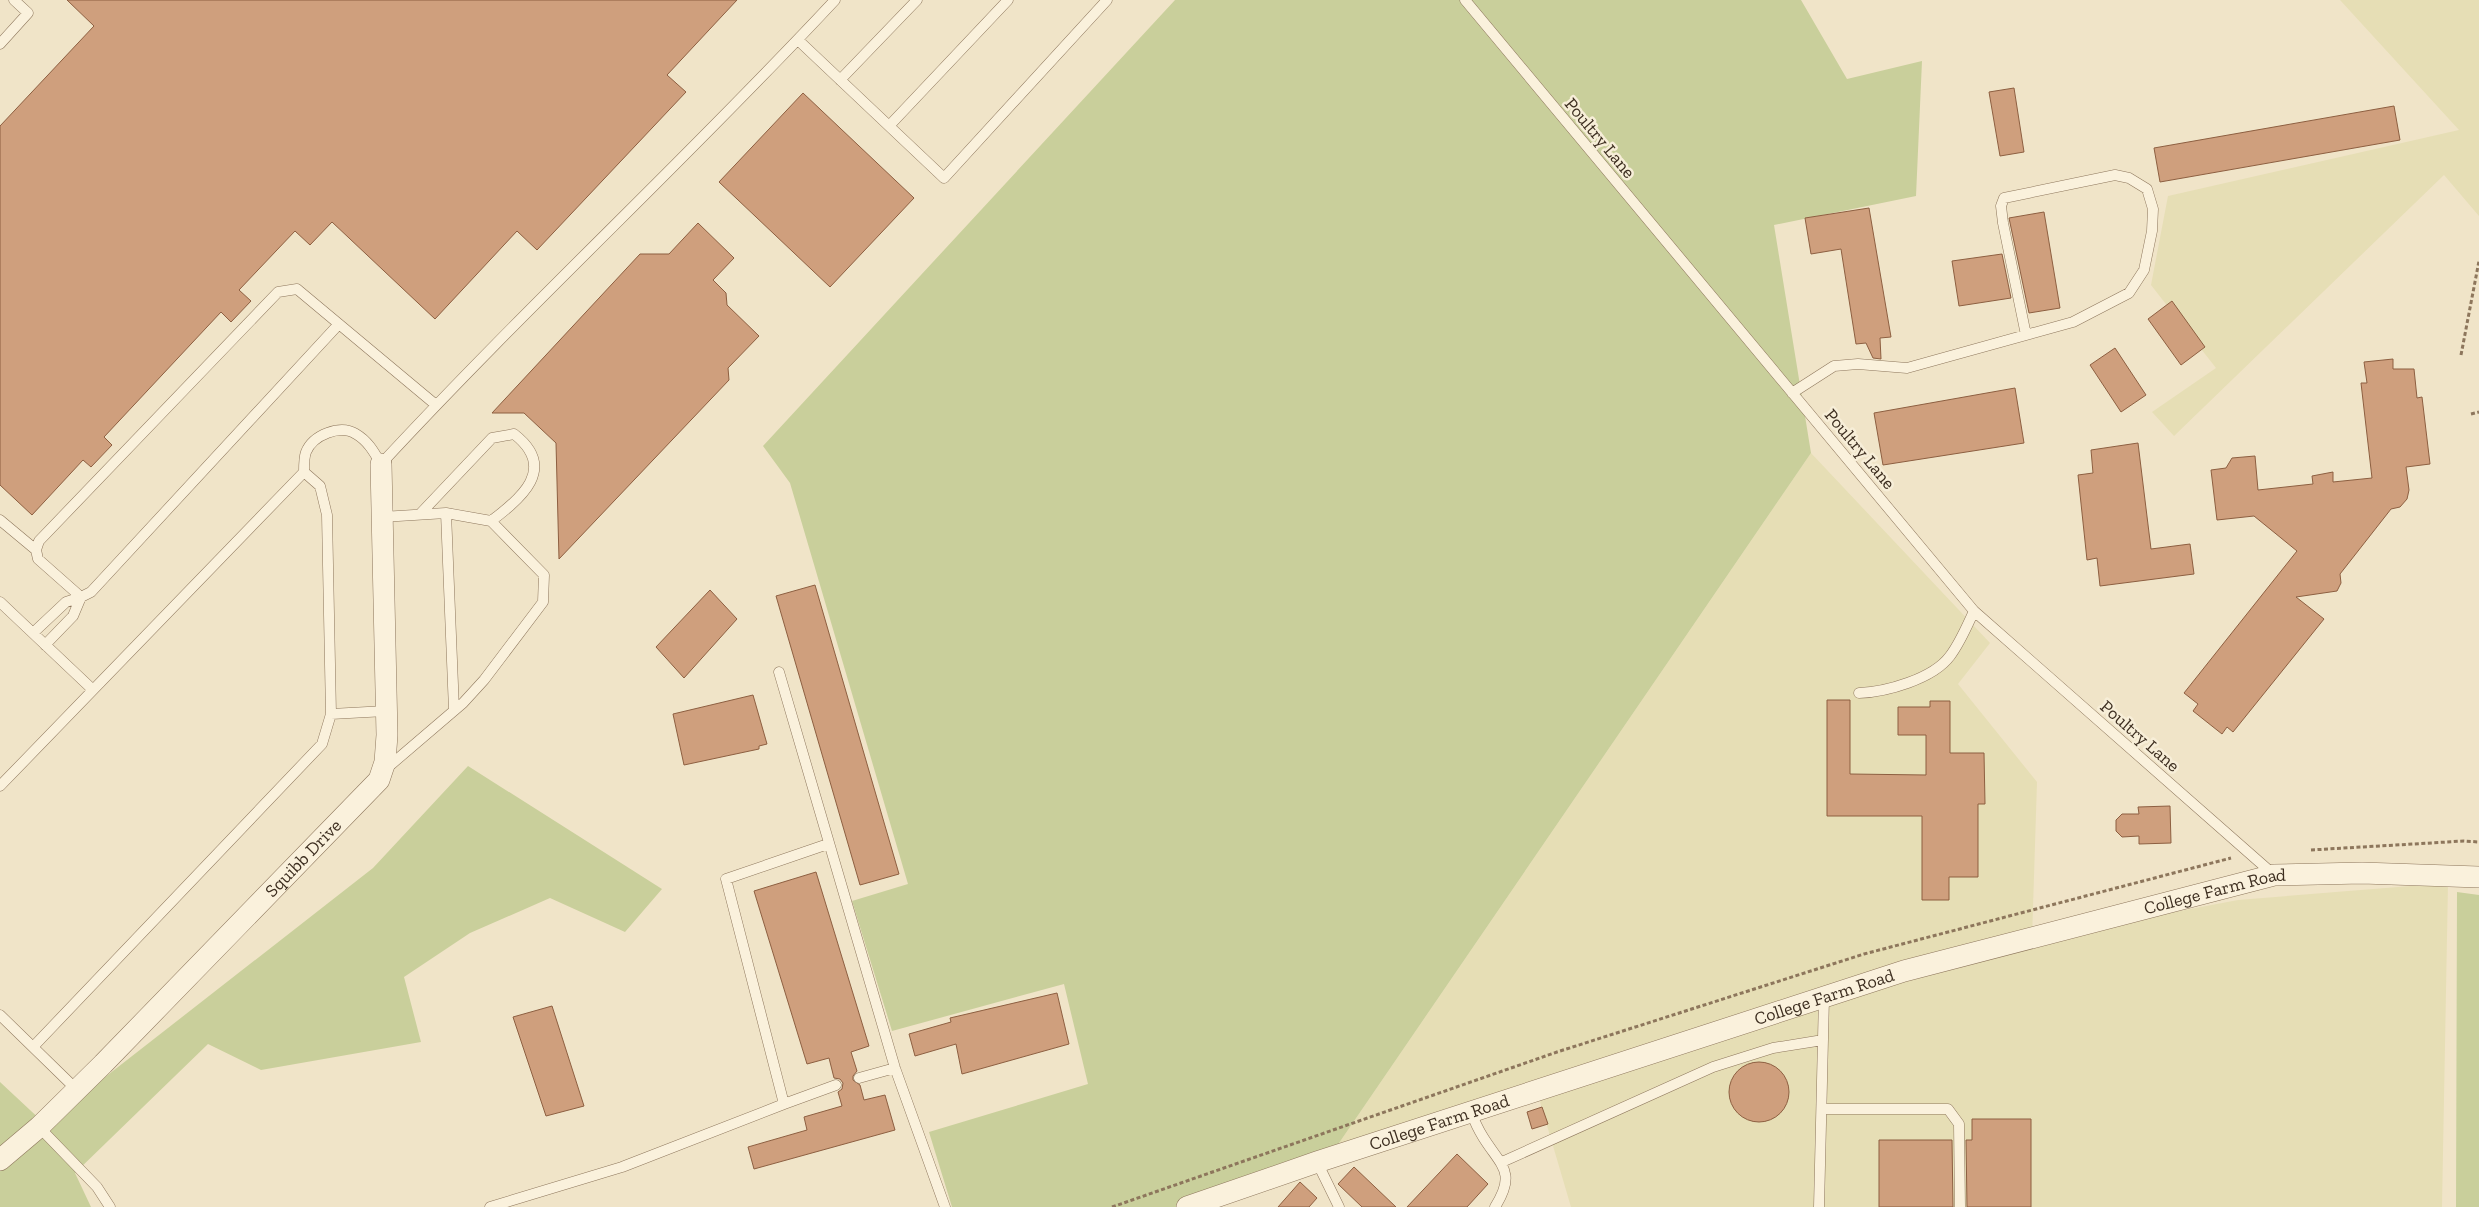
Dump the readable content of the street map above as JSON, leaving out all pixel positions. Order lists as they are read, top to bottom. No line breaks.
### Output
{"streets":{"street":["Squibb Drive","College Farm Road"],"lane":["Poultry Lane"]},"crossings":[["Poultry Lane","College Farm Road"]]}
